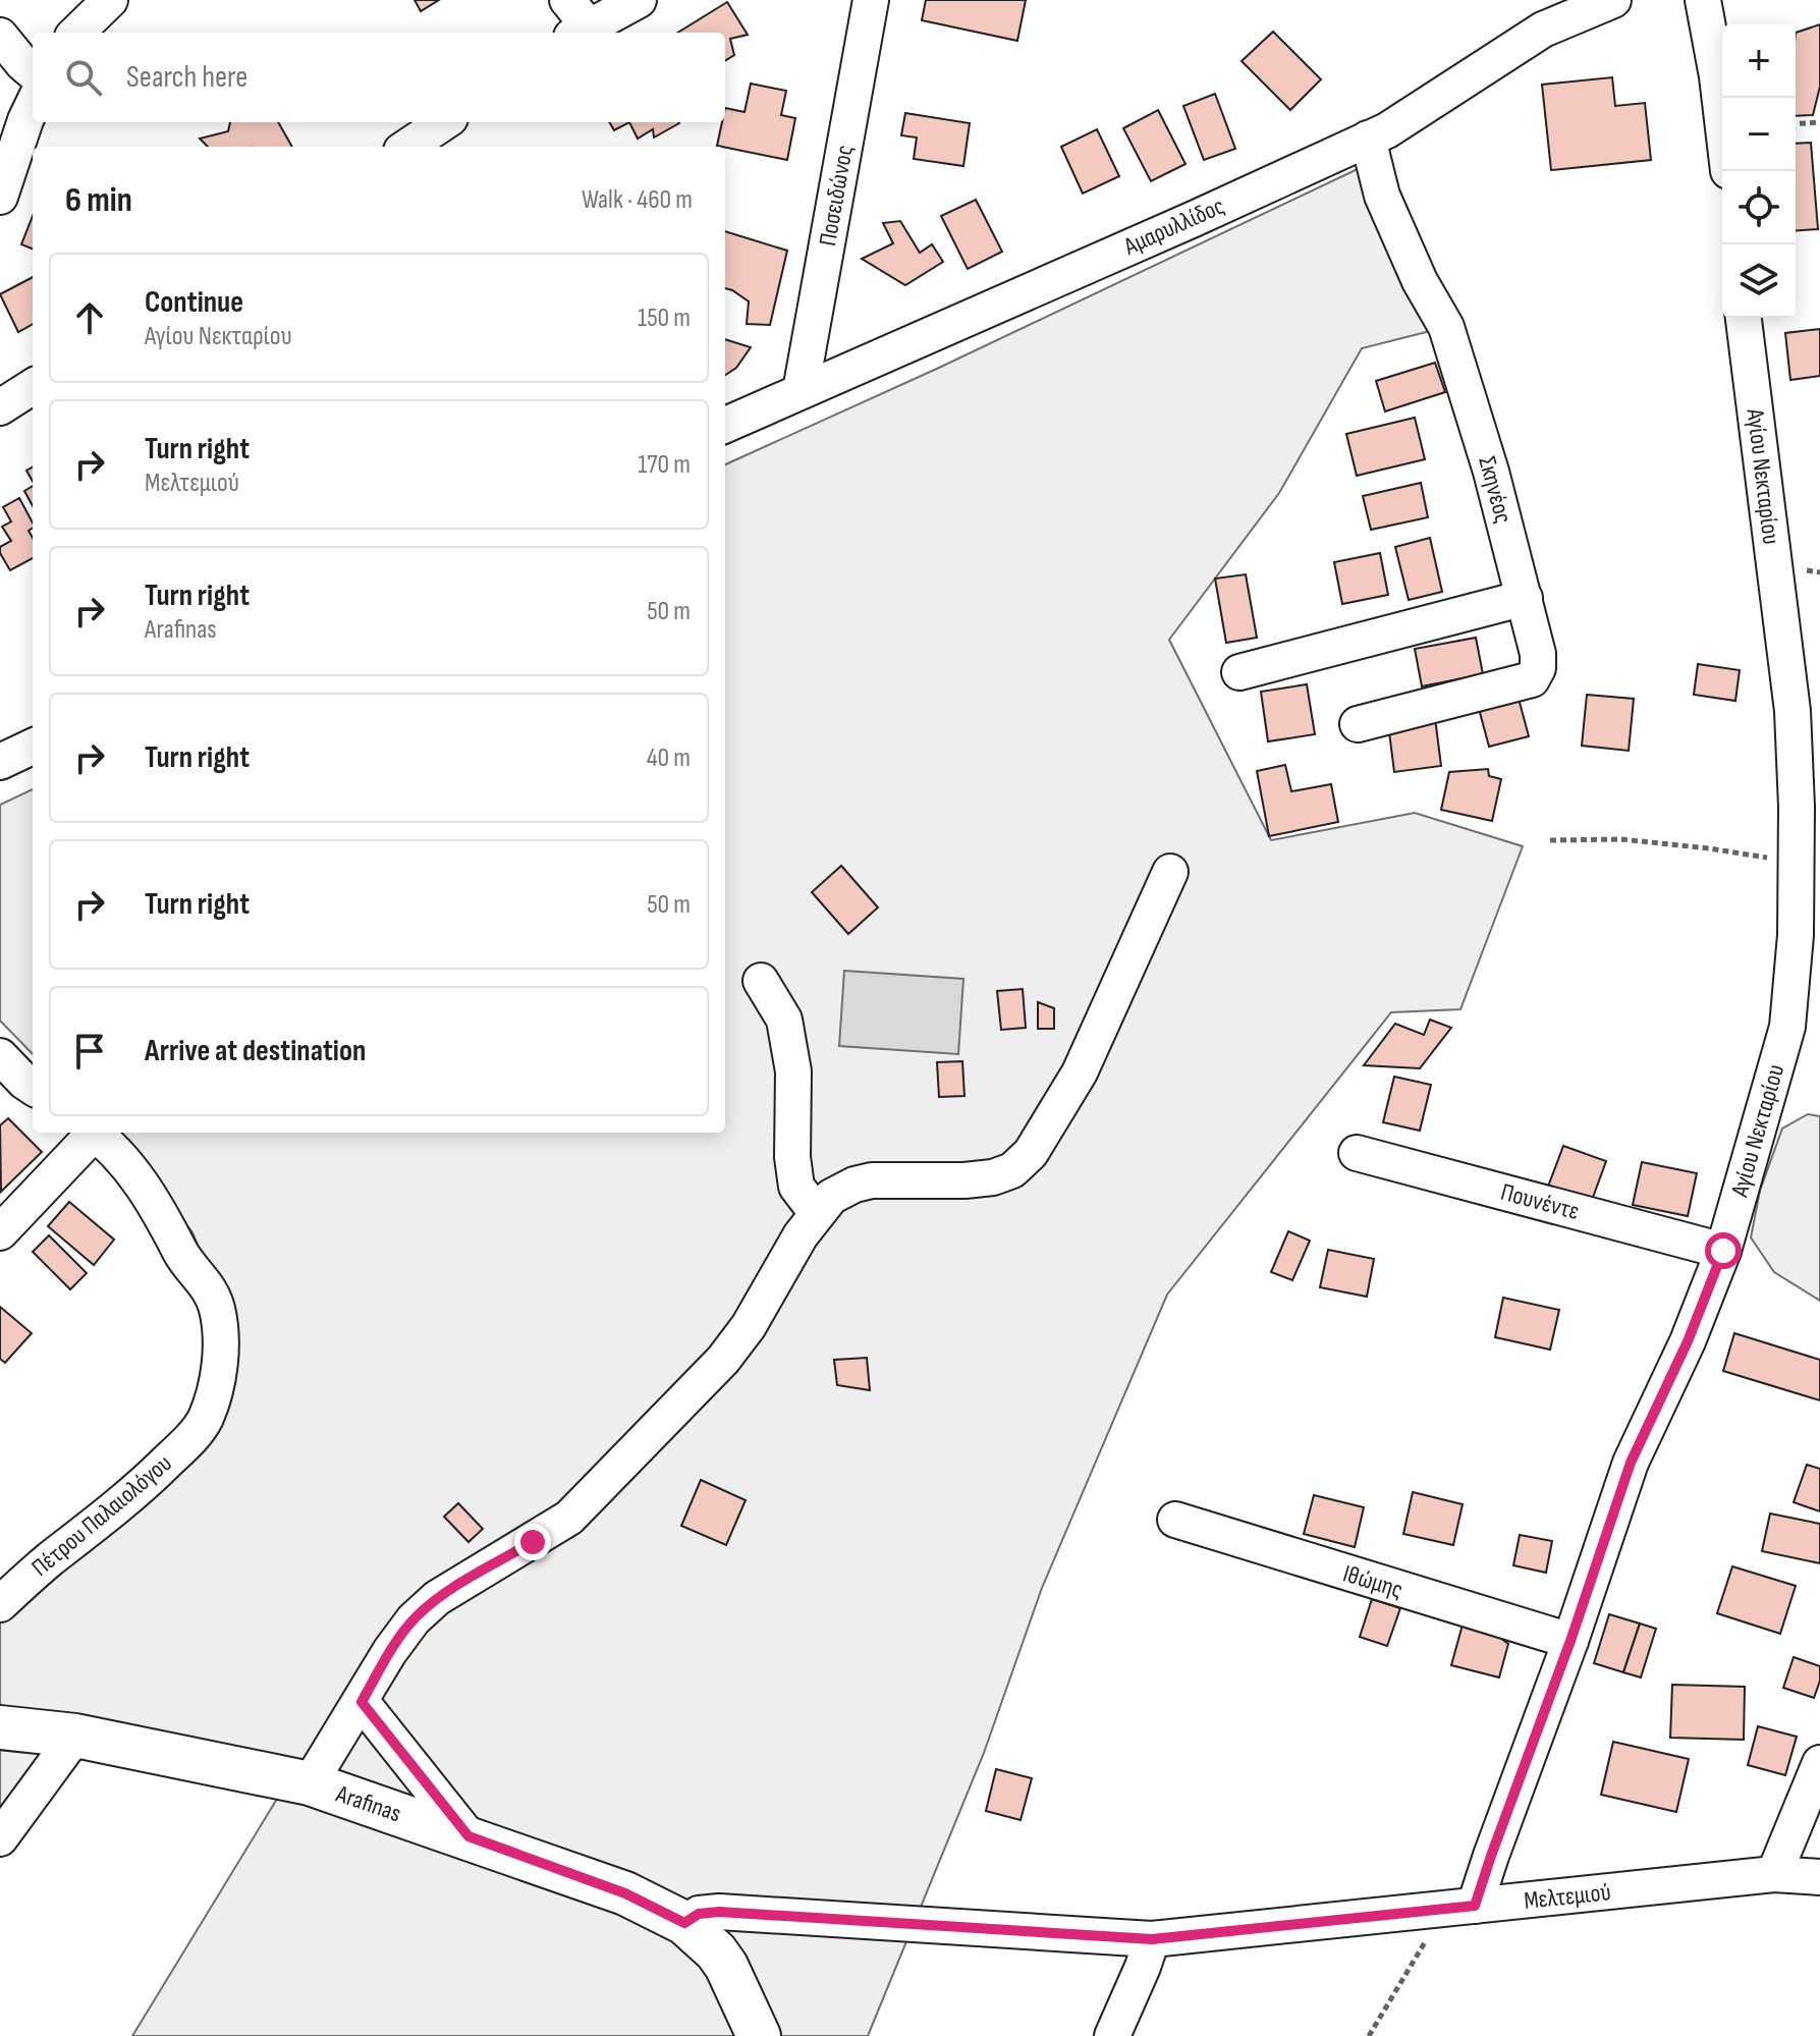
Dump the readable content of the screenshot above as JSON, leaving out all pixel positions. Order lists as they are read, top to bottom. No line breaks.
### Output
{"streets":{"main road":["Arafinas"],"street":["Ποσειδώνος","Αμαρυλλίδος","Αγίου Νεκταρίου","Σκηνέος","Πουνέντε","Πέτρου Παλαιολόγου","Ιθώμης","Μελτεμιού"]},"crossings":[["Ποσειδώνος","Αμαρυλλίδος"],["Αμαρυλλίδος","Σκηνέος"],["Αγίου Νεκταρίου","Πουνέντε"],["Αγίου Νεκταρίου","Ιθώμης"],["Αγίου Νεκταρίου","Μελτεμιού"],["Arafinas","Μελτεμιού"]],"page":{"map_buttons":["+","−"],"search":"Search here","heading":["6 min","Walk · 460 m"],"list":[["Continue","Αγίου Νεκταρίου","150 m"],["Turn right","Μελτεμιού","170 m"],["Turn right","Arafinas","50 m"],["Turn right","40 m"],["Turn right","50 m"],"Arrive at destination"]}}
